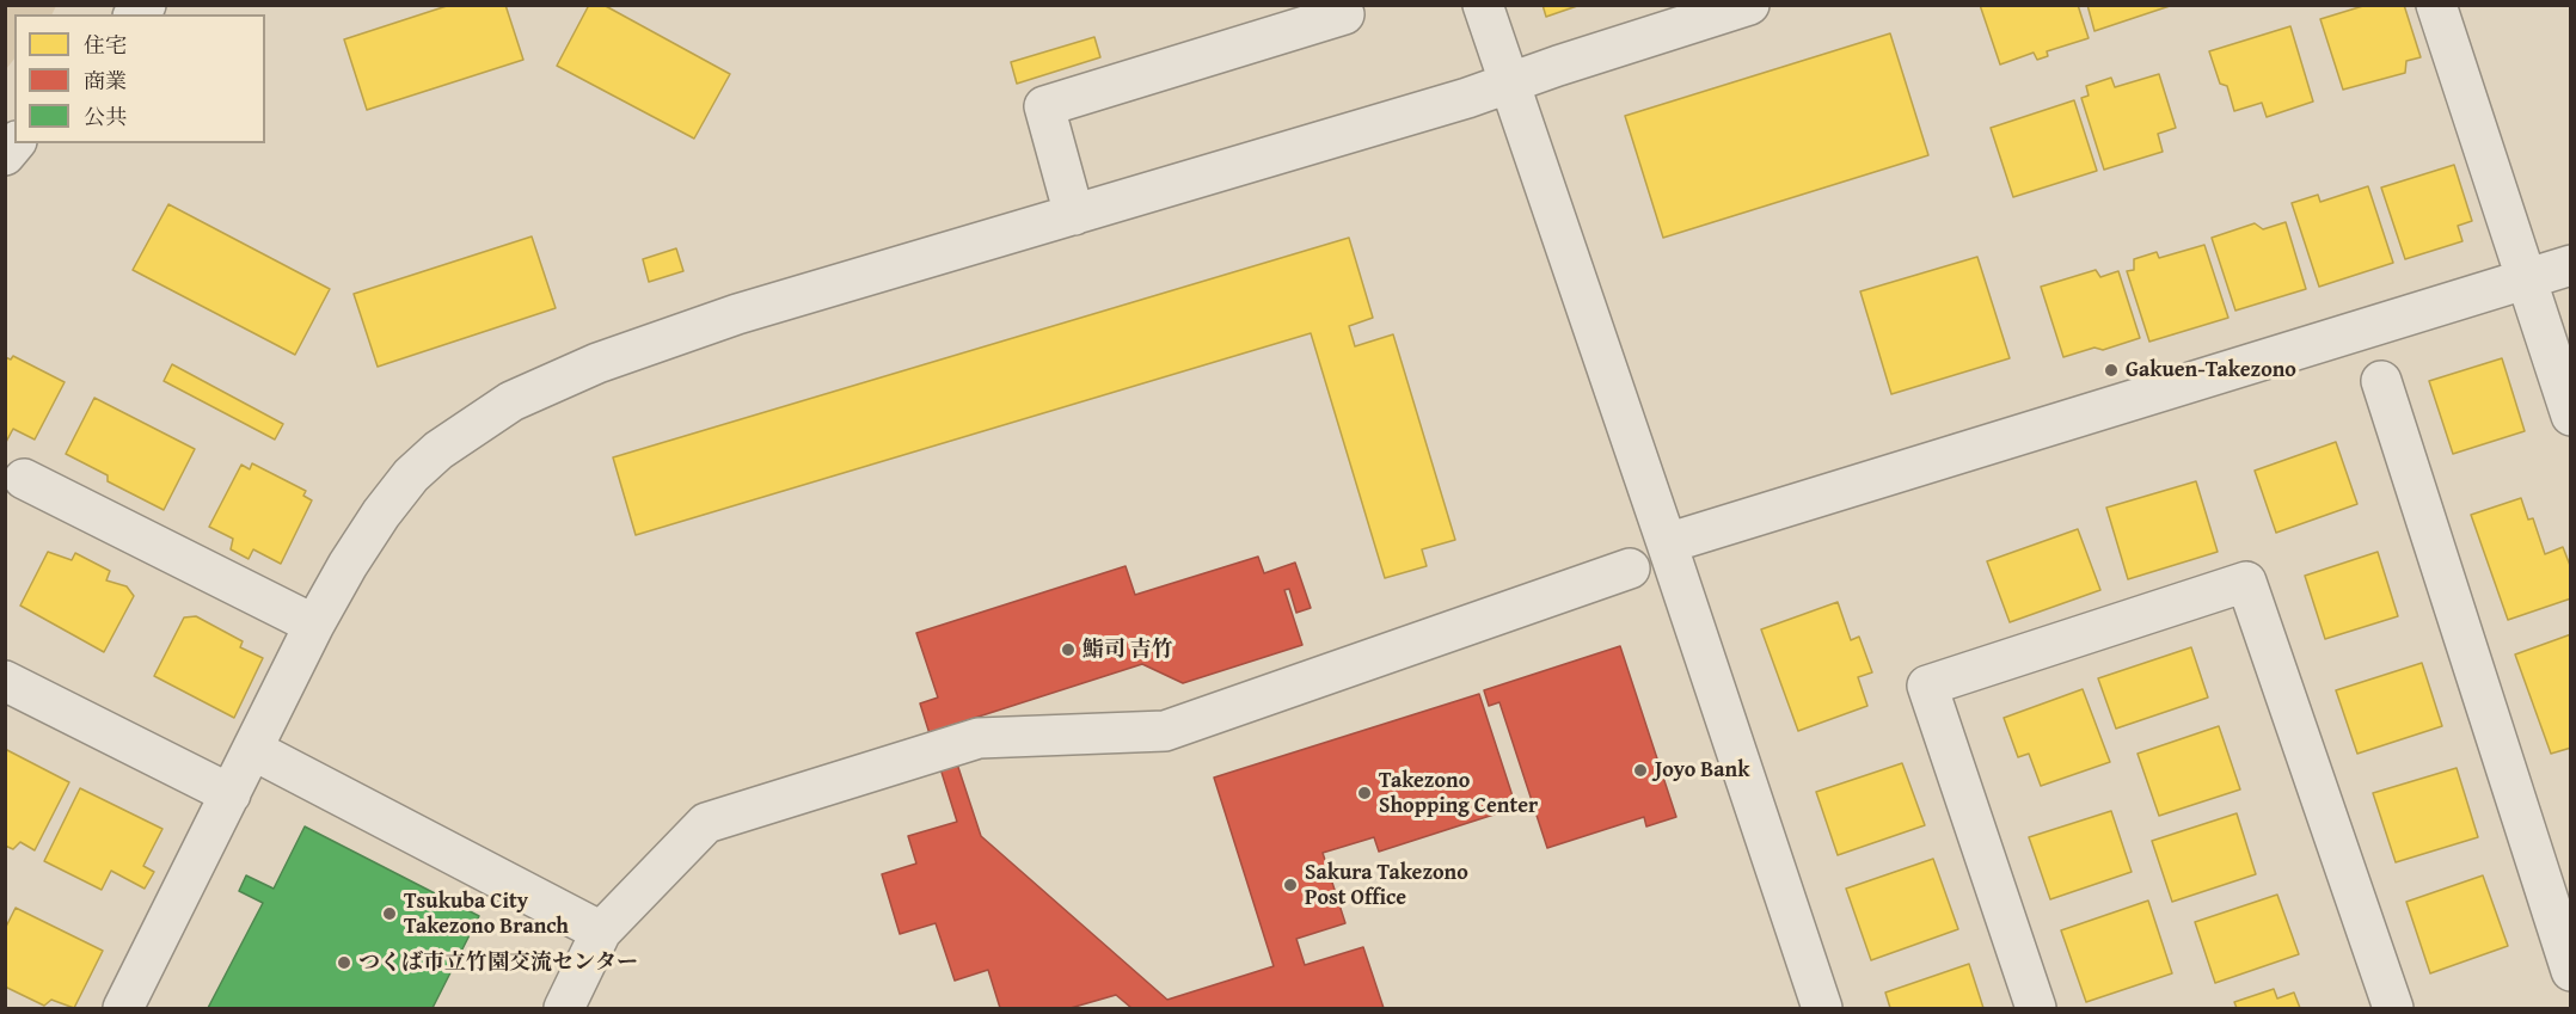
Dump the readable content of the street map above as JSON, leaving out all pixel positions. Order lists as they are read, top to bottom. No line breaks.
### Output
{"places":["Gakuen-Takezono","鮨司 吉竹","Joyo Bank","Takezono Shopping Center","Sakura Takezono Post Office","Tsukuba City Takezono Branch","つくば市立竹園交流センター"],"legend":["住宅","商業","公共"]}
